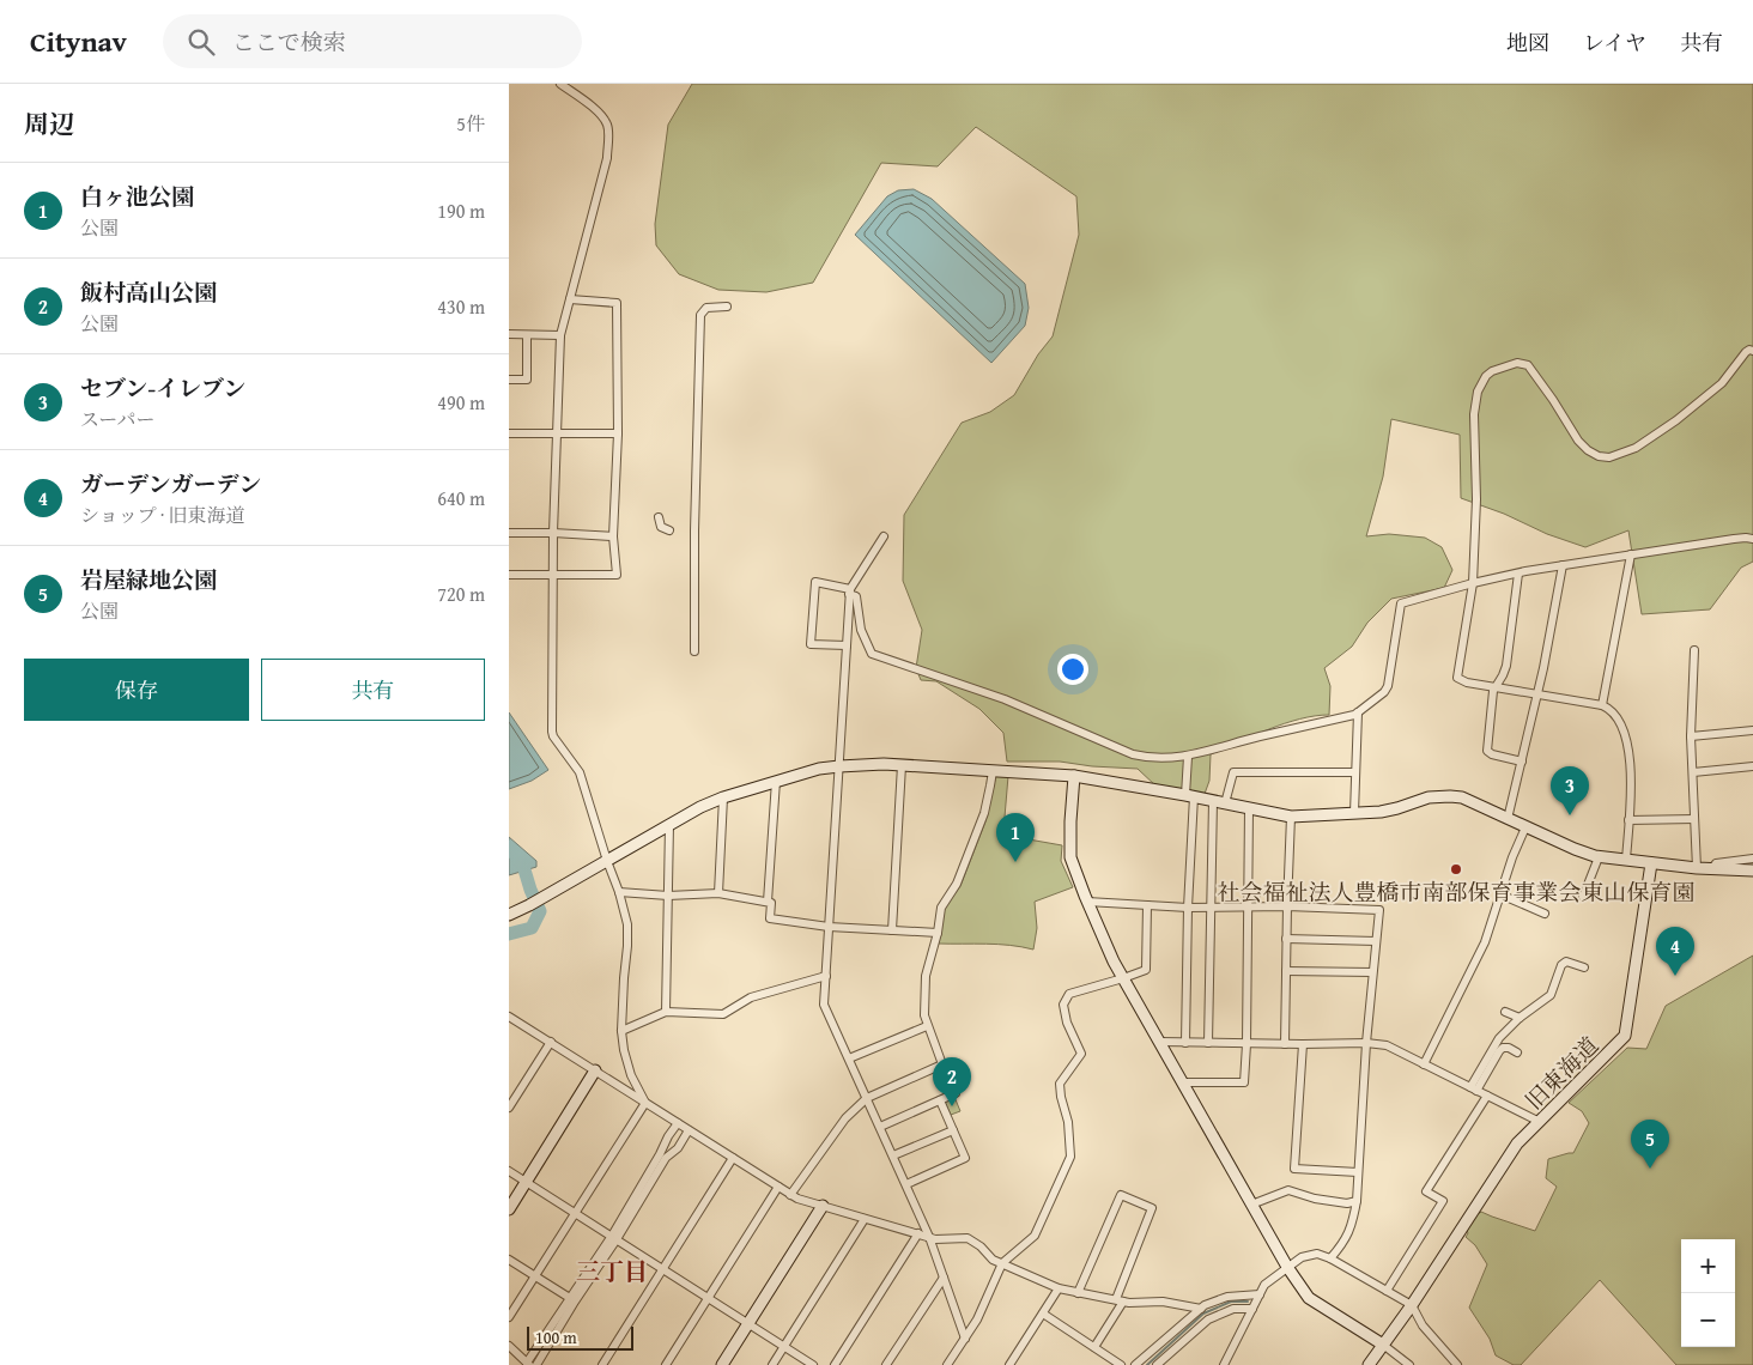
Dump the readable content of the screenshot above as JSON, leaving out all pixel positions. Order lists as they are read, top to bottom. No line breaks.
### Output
{"streets":{"street":["旧東海道"]},"districts":["三丁目"],"places":["社会福祉法人豊橋市南部保育事業会東山保育園"],"scale_bar":"100 m","page":{"header":"Citynav","search":"ここで検索","nav":["地図","レイヤ","共有"],"heading":["周辺","5件"],"list":[{"mark":"1","name":"白ヶ池公園","note":"公園","value":"190 m"},{"mark":"2","name":"飯村高山公園","note":"公園","value":"430 m"},{"mark":"3","name":"セブン-イレブン","note":"スーパー","value":"490 m"},{"mark":"4","name":"ガーデンガーデン","note":"ショップ · 旧東海道","value":"640 m"},{"mark":"5","name":"岩屋緑地公園","note":"公園","value":"720 m"}],"buttons":["保存","共有"],"pins":["3","1","4","2","5"],"map_buttons":["+","−"],"scale":"100 m"}}
